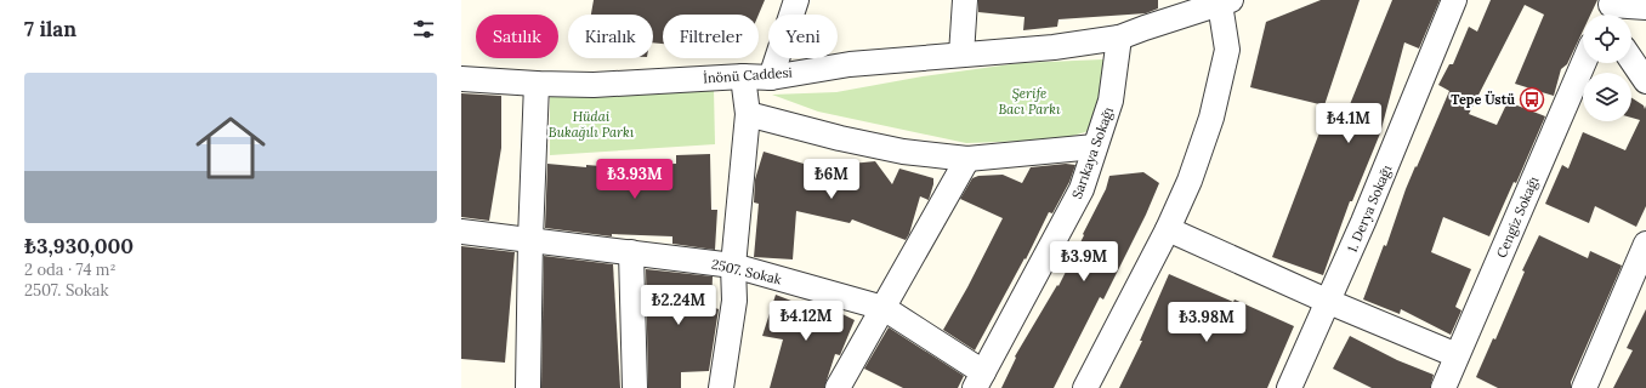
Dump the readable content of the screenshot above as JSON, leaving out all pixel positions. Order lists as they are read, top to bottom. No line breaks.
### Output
{"streets":{"street":["İnönü Caddesi","Sarıkaya Sokağı","1. Derya Sokağı","Cengiz Sokağı","2507. Sokak"]},"crossings":[["İnönü Caddesi","Sarıkaya Sokağı"],["Sarıkaya Sokağı","2507. Sokak"]],"parks":["Şerife Bacı Parkı","Hüdai Bukağılı Parkı"],"places":{"bus stop":["Tepe Üstü"]},"page":{"heading":"7 ilan","chip":["Satılık","Kiralık","Filtreler","Yeni"],"list":[{"name":"₺3,930,000","note":"2 oda · 74 m² · 2507. Sokak"}],"price":["₺4.1M","₺3.93M","₺6M","₺3.9M","₺2.24M","₺4.12M","₺3.98M"]}}
